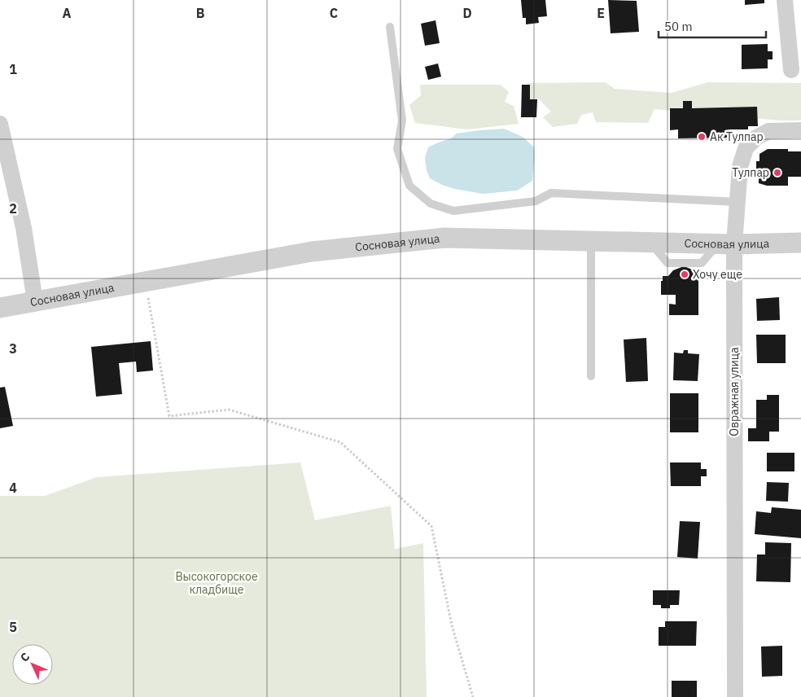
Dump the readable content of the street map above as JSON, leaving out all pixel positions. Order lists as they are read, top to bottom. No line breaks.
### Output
{"streets":{"street":["Сосновая улица","Овражная улица"]},"crossings":[["Сосновая улица","Овражная улица"]],"parks":["Высокогорское кладбище"],"places":["Ак Тулпар","Тулпар","Хочу еще"],"scale_bar":"50 m","north":"top left","grid":{"columns":["A","B","C","D","E"],"rows":["1","2","3","4","5"]}}
